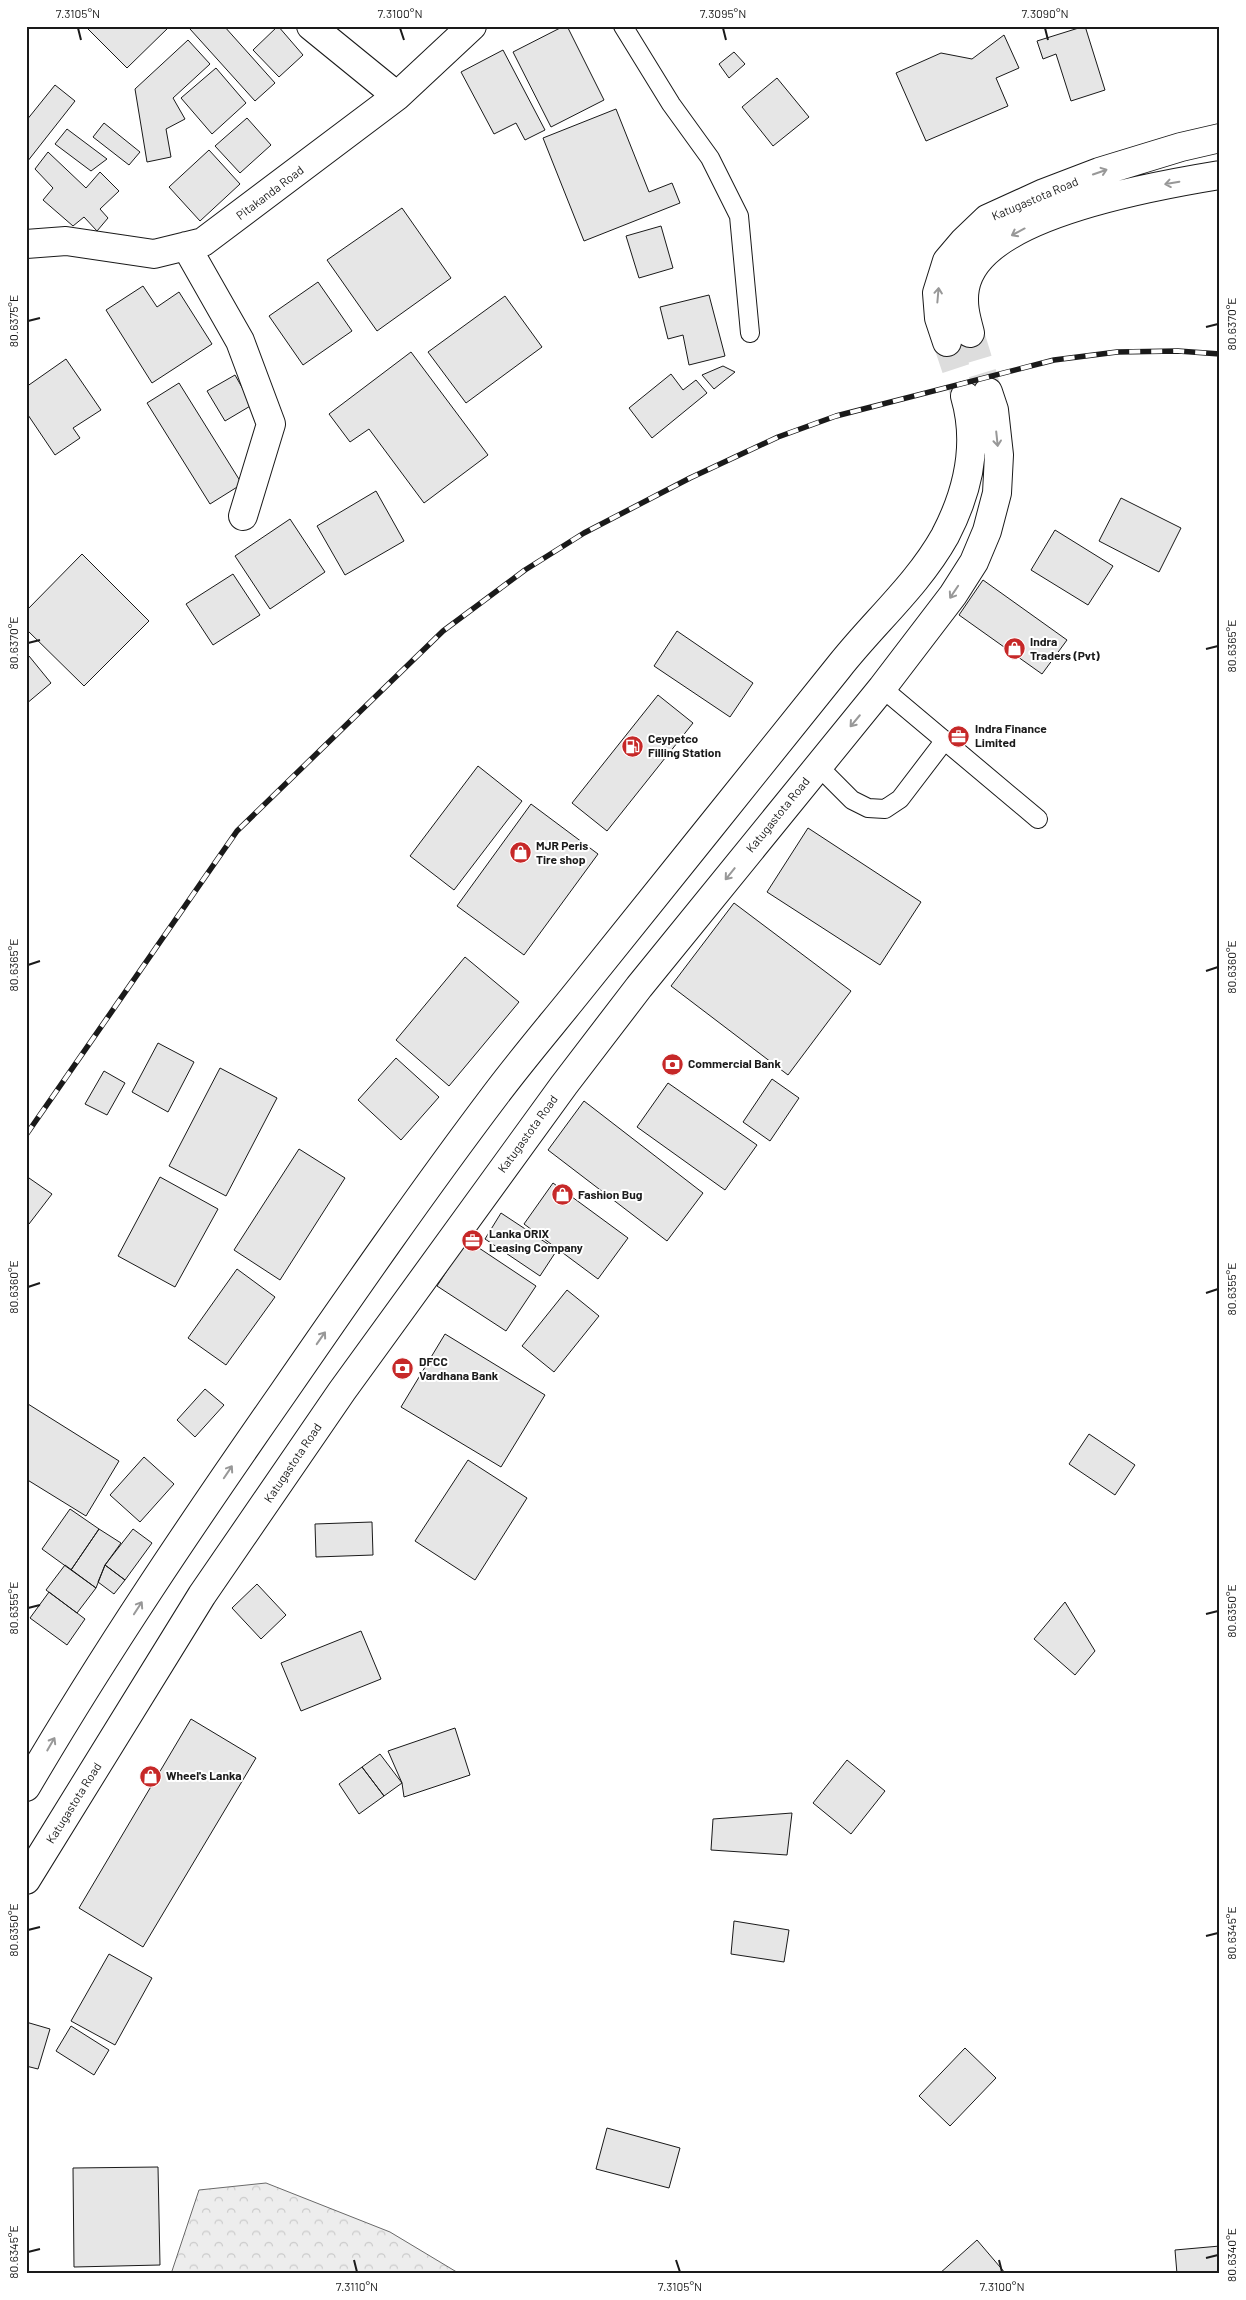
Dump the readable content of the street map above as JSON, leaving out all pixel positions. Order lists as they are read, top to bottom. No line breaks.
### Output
{"streets":{"main road":["Pitakanda Road","Katugastota Road"]},"places":{"shop":["Indra Traders (Pvt)","MJR Peris Tire shop","Fashion Bug","Wheel's Lanka"],"office":["Indra Finance Limited","Lanka ORIX Leasing Company"],"fuel station":["Ceypetco Filling Station"],"bank":["Commercial Bank","DFCC Vardhana Bank"]},"coordinates":["7.3105°N","7.3100°N","7.3095°N","7.3090°N","80.6375°E","80.6370°E","80.6365°E","80.6360°E","80.6355°E","80.6350°E","80.6345°E","80.6340°E","7.3110°N"]}
